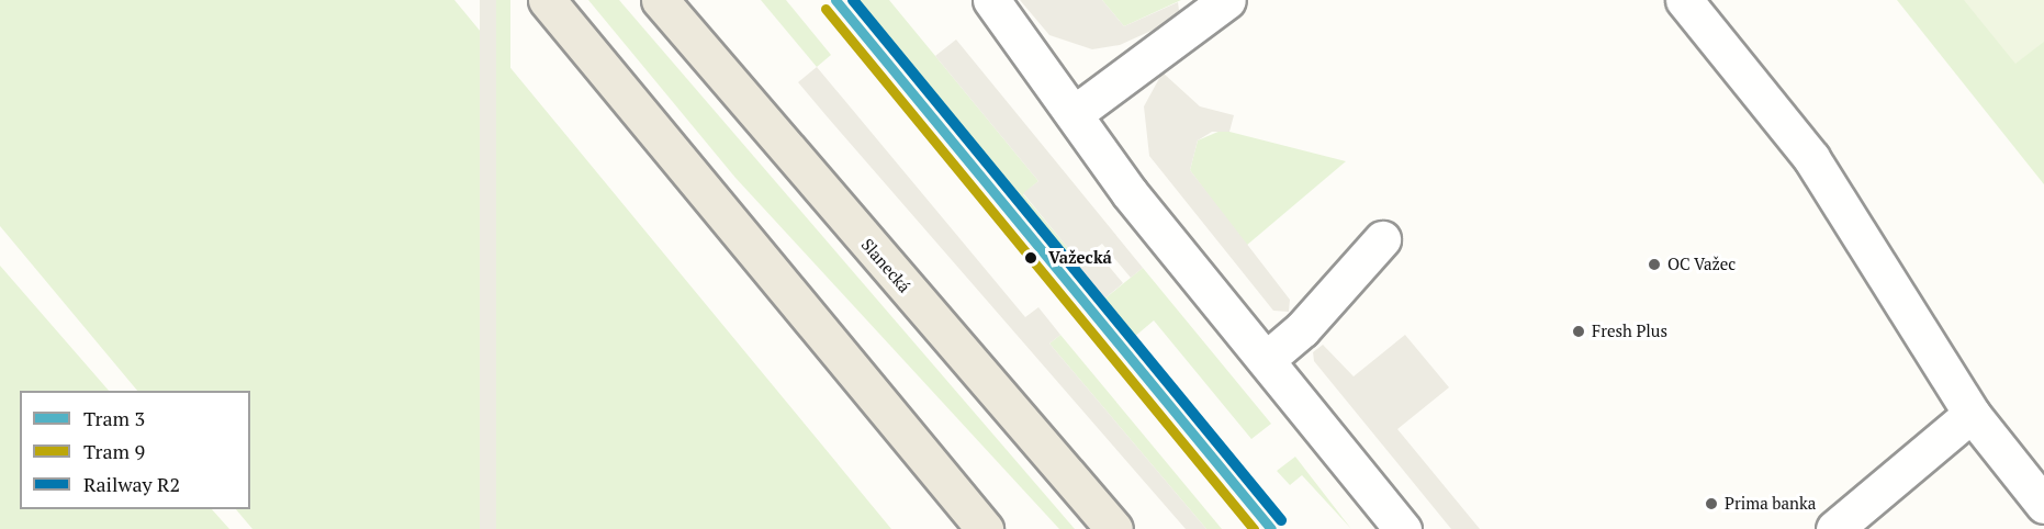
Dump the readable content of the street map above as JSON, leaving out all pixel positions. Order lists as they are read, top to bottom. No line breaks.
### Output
{"streets":{"main road":["Slanecká"]},"places":["Važecká","OC Važec","Fresh Plus","Prima banka"],"lines":["tram line 3","rail line R2","tram line 9"],"legend":["Tram 3","Tram 9","Railway R2"]}
